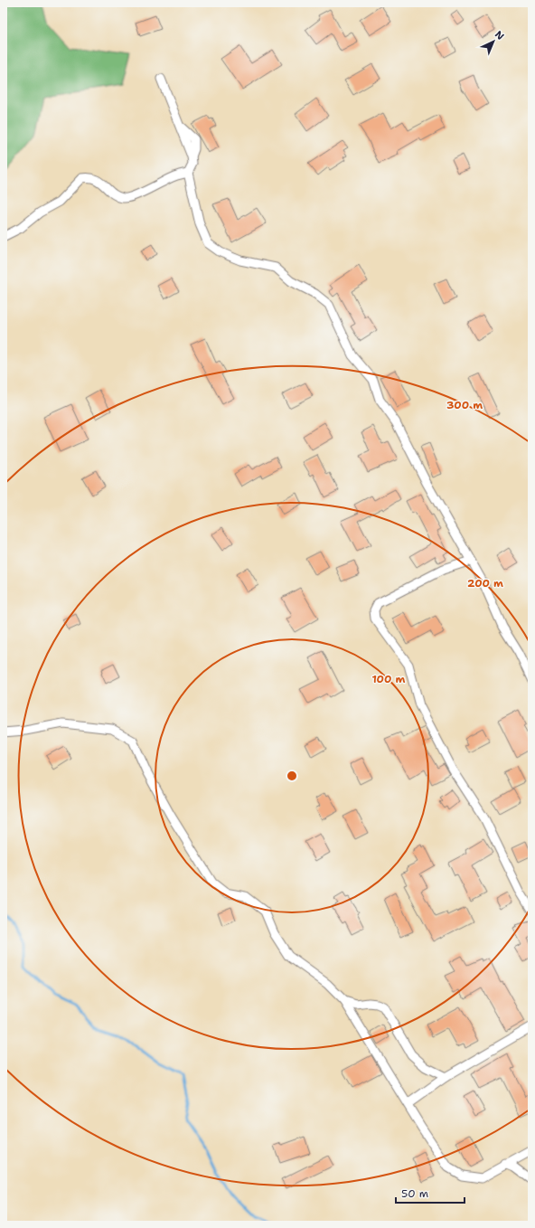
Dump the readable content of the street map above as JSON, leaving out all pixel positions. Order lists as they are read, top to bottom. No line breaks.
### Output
{"scale_bar":"50 m","north":"top right","rings":["300 m","200 m","100 m"]}
